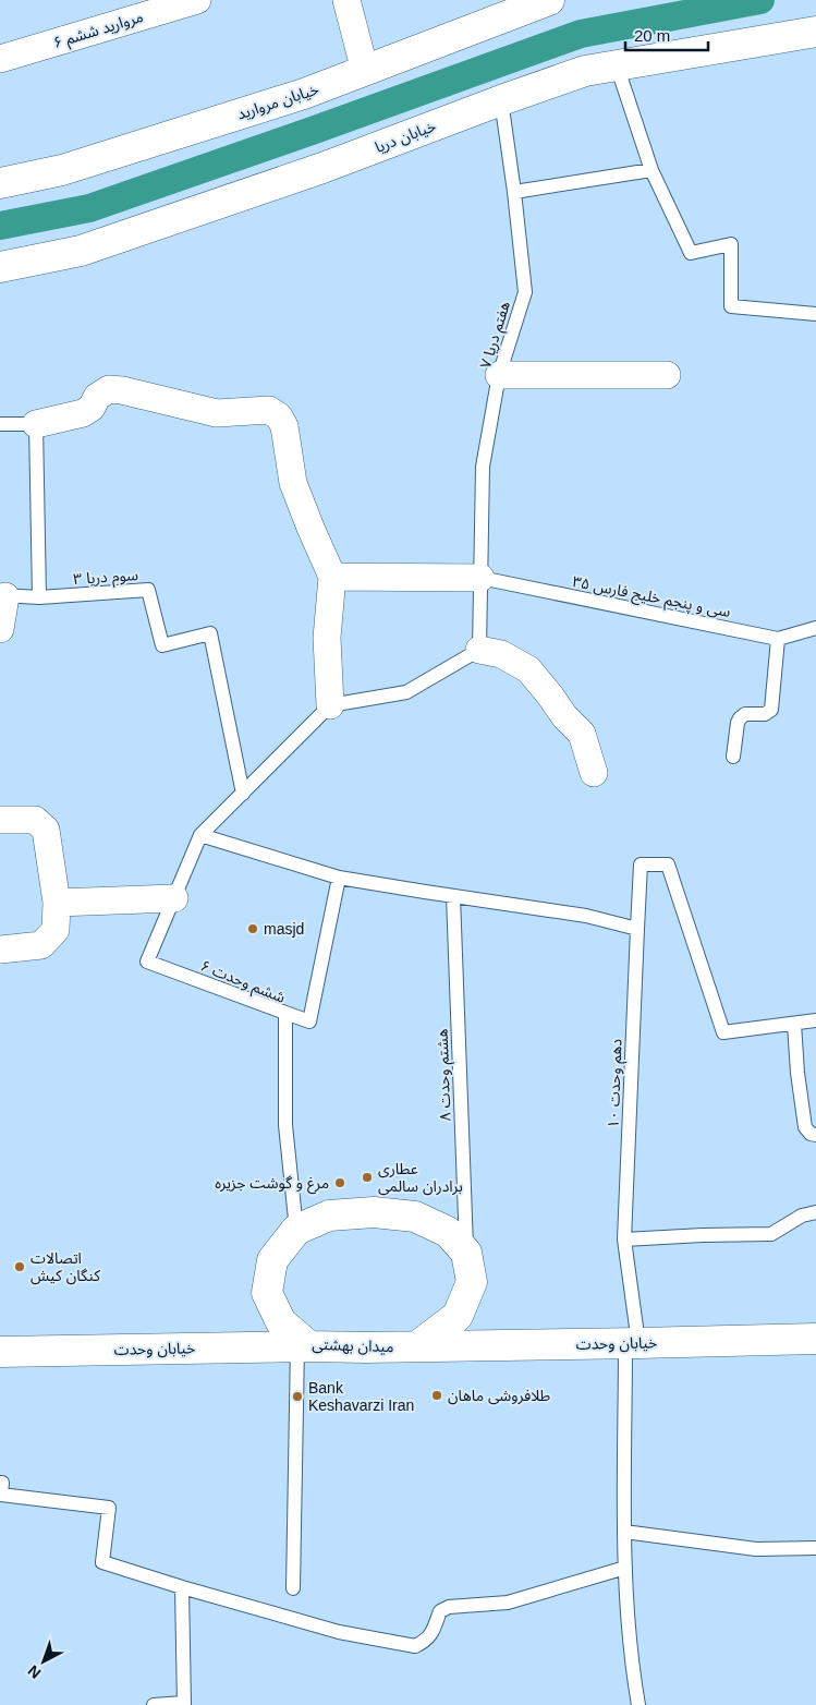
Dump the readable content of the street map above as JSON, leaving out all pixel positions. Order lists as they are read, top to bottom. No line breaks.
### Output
{"streets":{"street":["مروارید ششم ۶","خیابان مروارید","خیابان دریا","خیابان وحدت","میدان بهشتی"],"lane":["هفتم دریا ۷","سوم دریا ۳","سی و پنجم خلیج فارس ۳۵","ششم وحدت ۶","هشتم وحدت ۸","دهم وحدت ۱۰"]},"crossings":[["خیابان دریا","هفتم دریا ۷"],["هفتم دریا ۷","سی و پنجم خلیج فارس ۳۵"],["ششم وحدت ۶","هشتم وحدت ۸"],["ششم وحدت ۶","خیابان وحدت"],["ششم وحدت ۶","میدان بهشتی"],["هشتم وحدت ۸","خیابان وحدت"],["هشتم وحدت ۸","میدان بهشتی"],["دهم وحدت ۱۰","خیابان وحدت"],["خیابان وحدت","میدان بهشتی"]],"places":["masjd","عطاری برادران سالمی","مرغ و گوشت جزیره","اتصالات کنگان کیش","طلافروشی ماهان","Bank Keshavarzi Iran"],"scale_bar":"20 m","north":"bottom left"}
